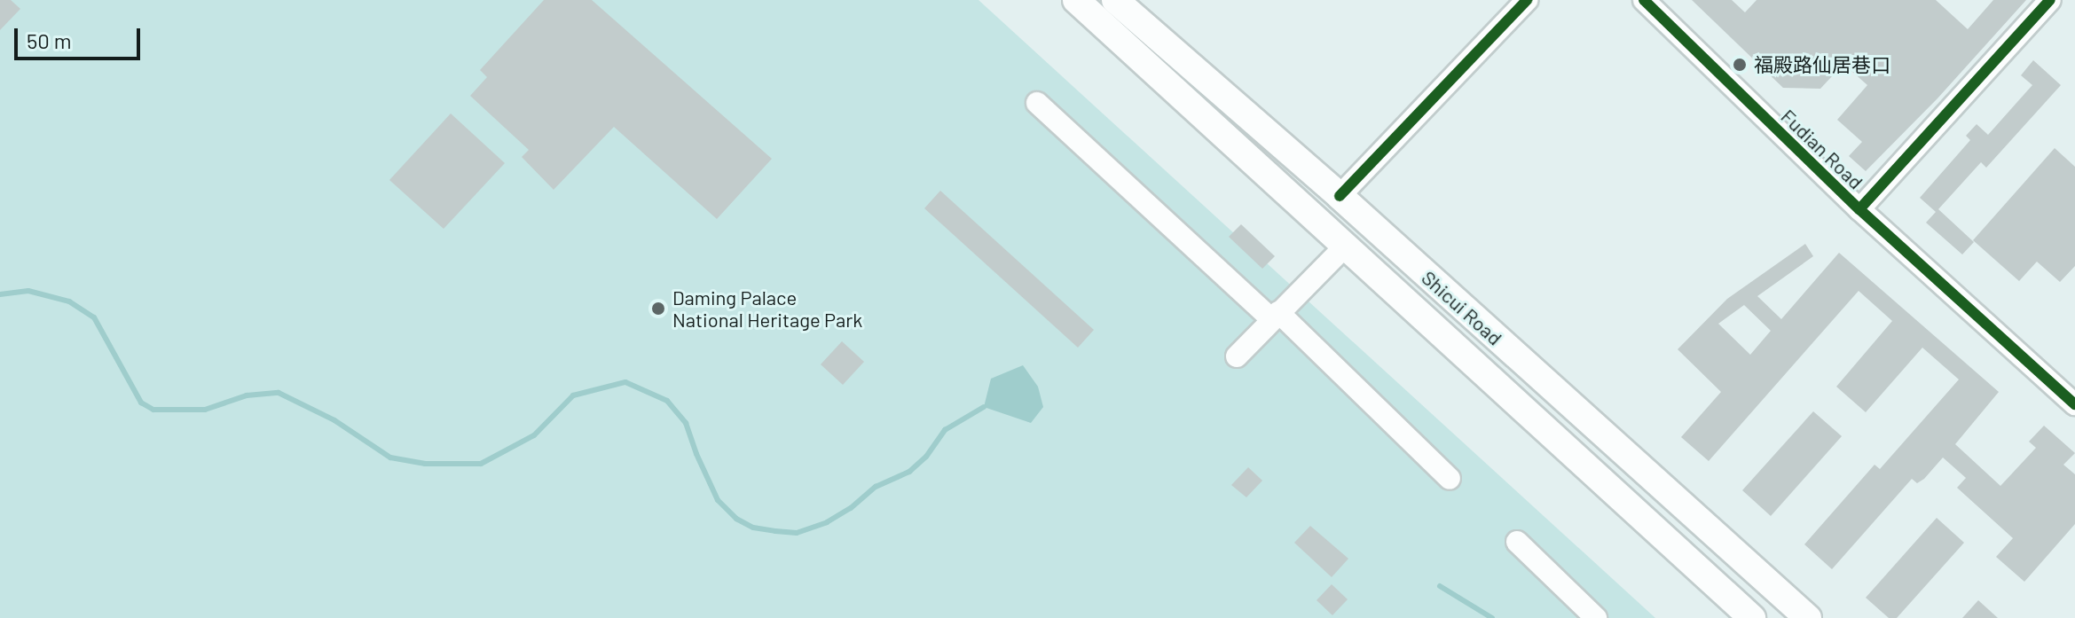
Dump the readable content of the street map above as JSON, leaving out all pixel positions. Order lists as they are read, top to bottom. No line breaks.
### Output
{"streets":{"main road":["Shicui Road"],"street":["Fudian Road"]},"places":["福殿路仙居巷口","Daming Palace National Heritage Park"],"scale_bar":"50 m"}
